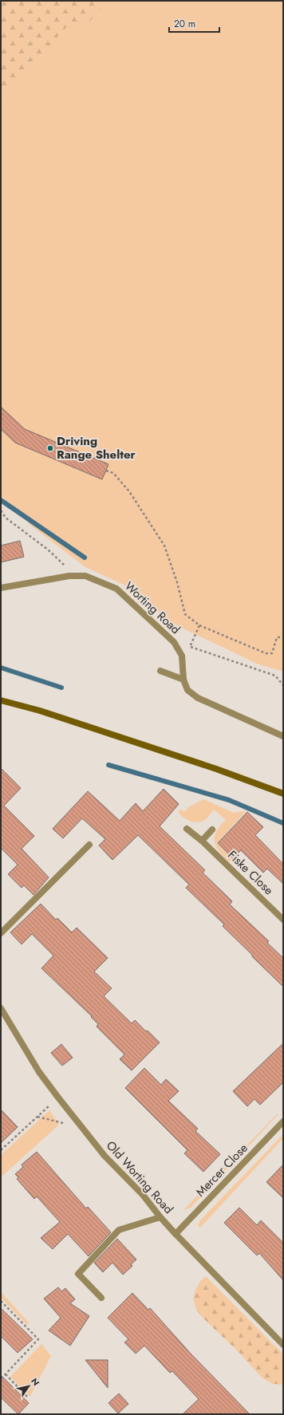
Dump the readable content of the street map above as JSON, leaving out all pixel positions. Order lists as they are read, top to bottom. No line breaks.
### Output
{"streets":{"street":["Worting Road","Fiske Close","Mercer Close","Old Worting Road"]},"crossings":[["Mercer Close","Old Worting Road"]],"places":["Driving Range Shelter"],"scale_bar":"20 m","north":"top right"}
